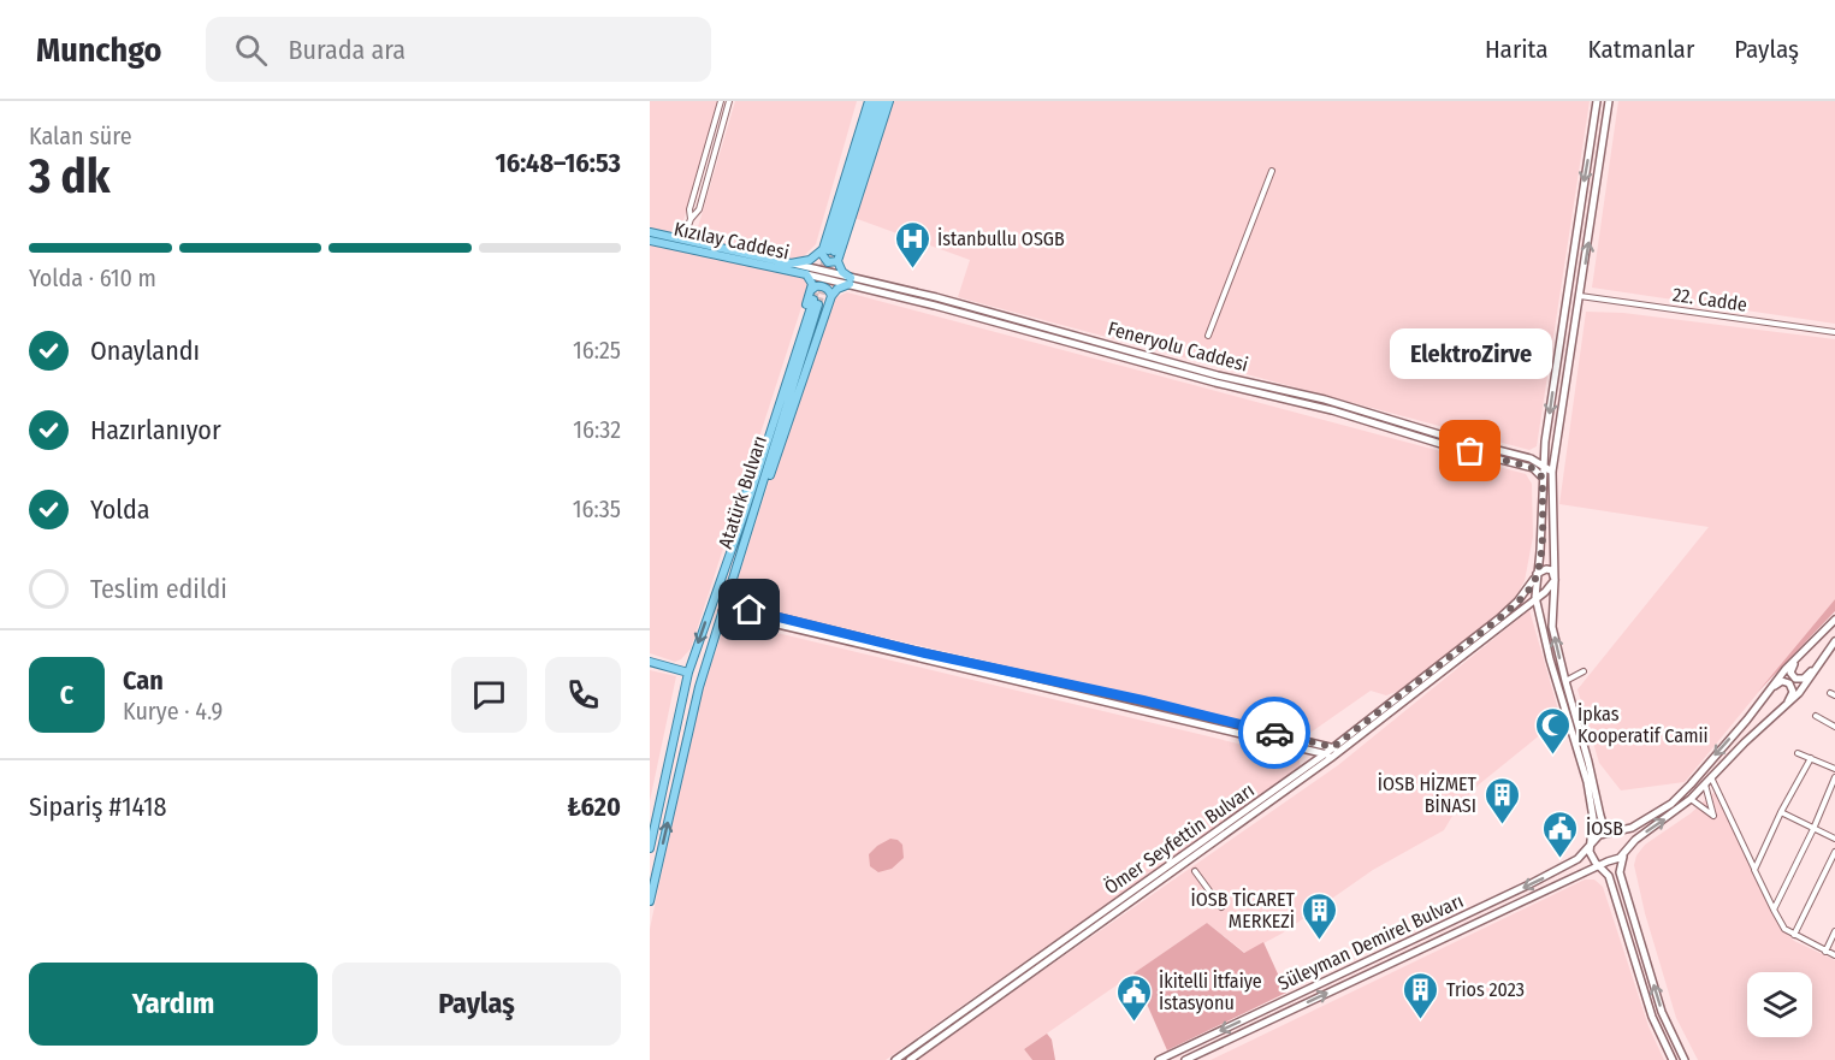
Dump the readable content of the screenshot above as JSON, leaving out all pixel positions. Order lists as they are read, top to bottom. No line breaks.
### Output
{"streets":{"main road":["Kızılay Caddesi","Feneryolu Caddesi","Atatürk Bulvarı","Ömer Seyfettin Bulvarı","Süleyman Demirel Bulvarı"],"street":["22. Cadde"]},"crossings":[["Kızılay Caddesi","Feneryolu Caddesi"]],"places":{"hospital":["İstanbullu OSGB"],"other":["ElektroZirve"],"mosque":["İpkas Kooperatif Camii"],"building":["İOSB HİZMET BİNASI","İOSB TİCARET MERKEZİ","Trios 2023"],"public building":["İOSB","İkitelli İtfaiye İstasyonu"]},"page":{"header":"Munchgo","search":"Burada ara","nav":["Harita","Katmanlar","Paylaş"],"heading":["3 dk","Kalan süre","16:48–16:53"],"panel":["Can","Kurye · 4.9","Sipariş #1418","₺620"],"bar":"Yolda · 610 m","list":[["Onaylandı","16:25"],["Hazırlanıyor","16:32"],["Yolda","16:35"],"Teslim edildi"],"bubble":"ElektroZirve","round":"C","buttons":["Yardım","Paylaş"]}}
